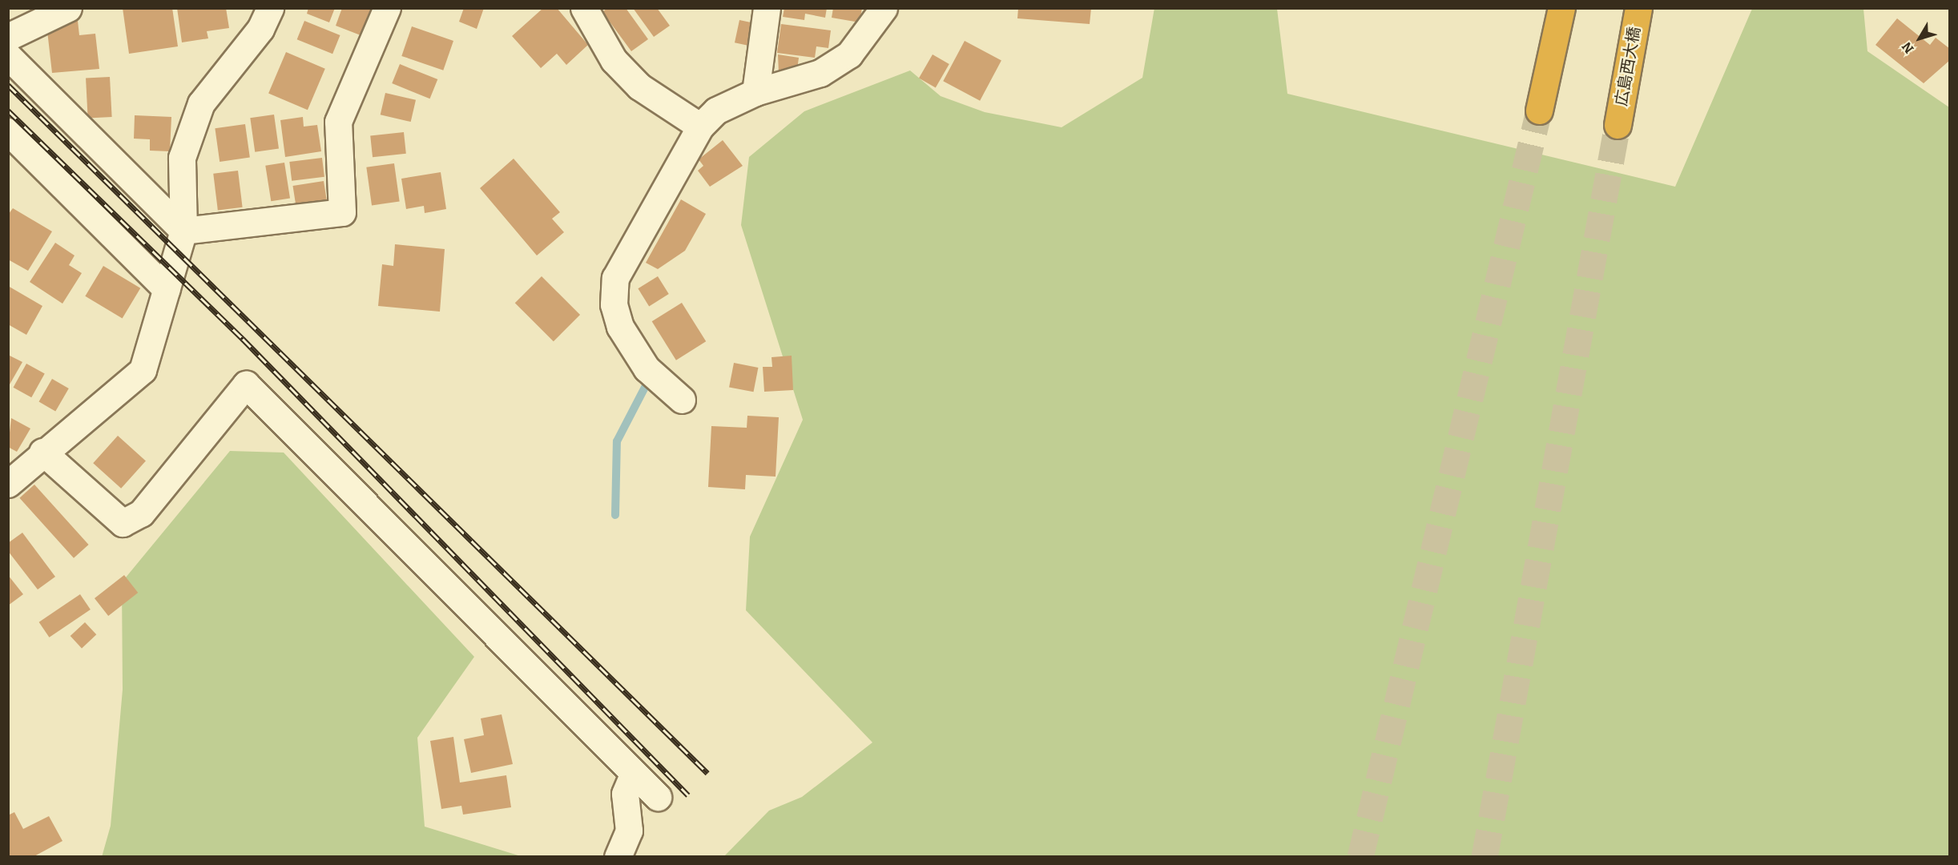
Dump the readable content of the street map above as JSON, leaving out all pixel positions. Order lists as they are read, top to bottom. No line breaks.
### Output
{"streets":{"highway":["広島西大橋"]},"north":"bottom left"}
